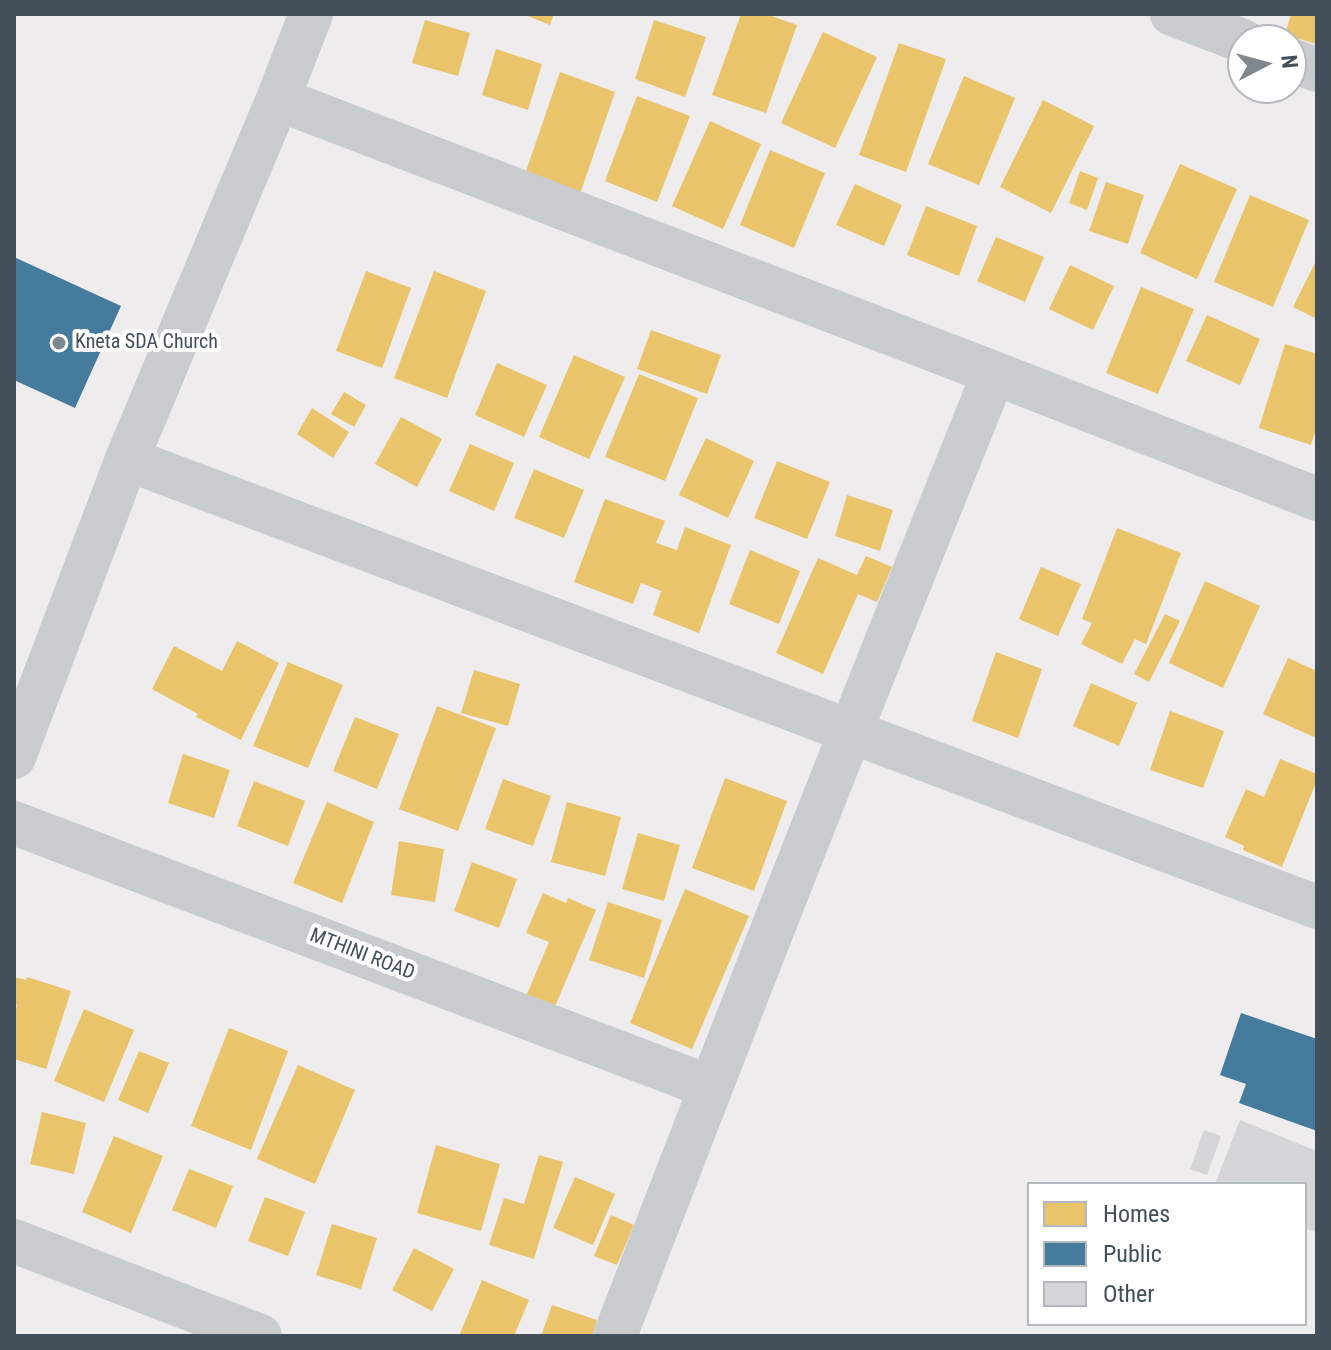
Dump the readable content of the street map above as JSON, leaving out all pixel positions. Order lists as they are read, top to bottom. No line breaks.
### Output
{"streets":{"street":["MTHINI ROAD"]},"places":["Kneta SDA Church"],"legend":["Homes","Public","Other"],"north":"right"}
